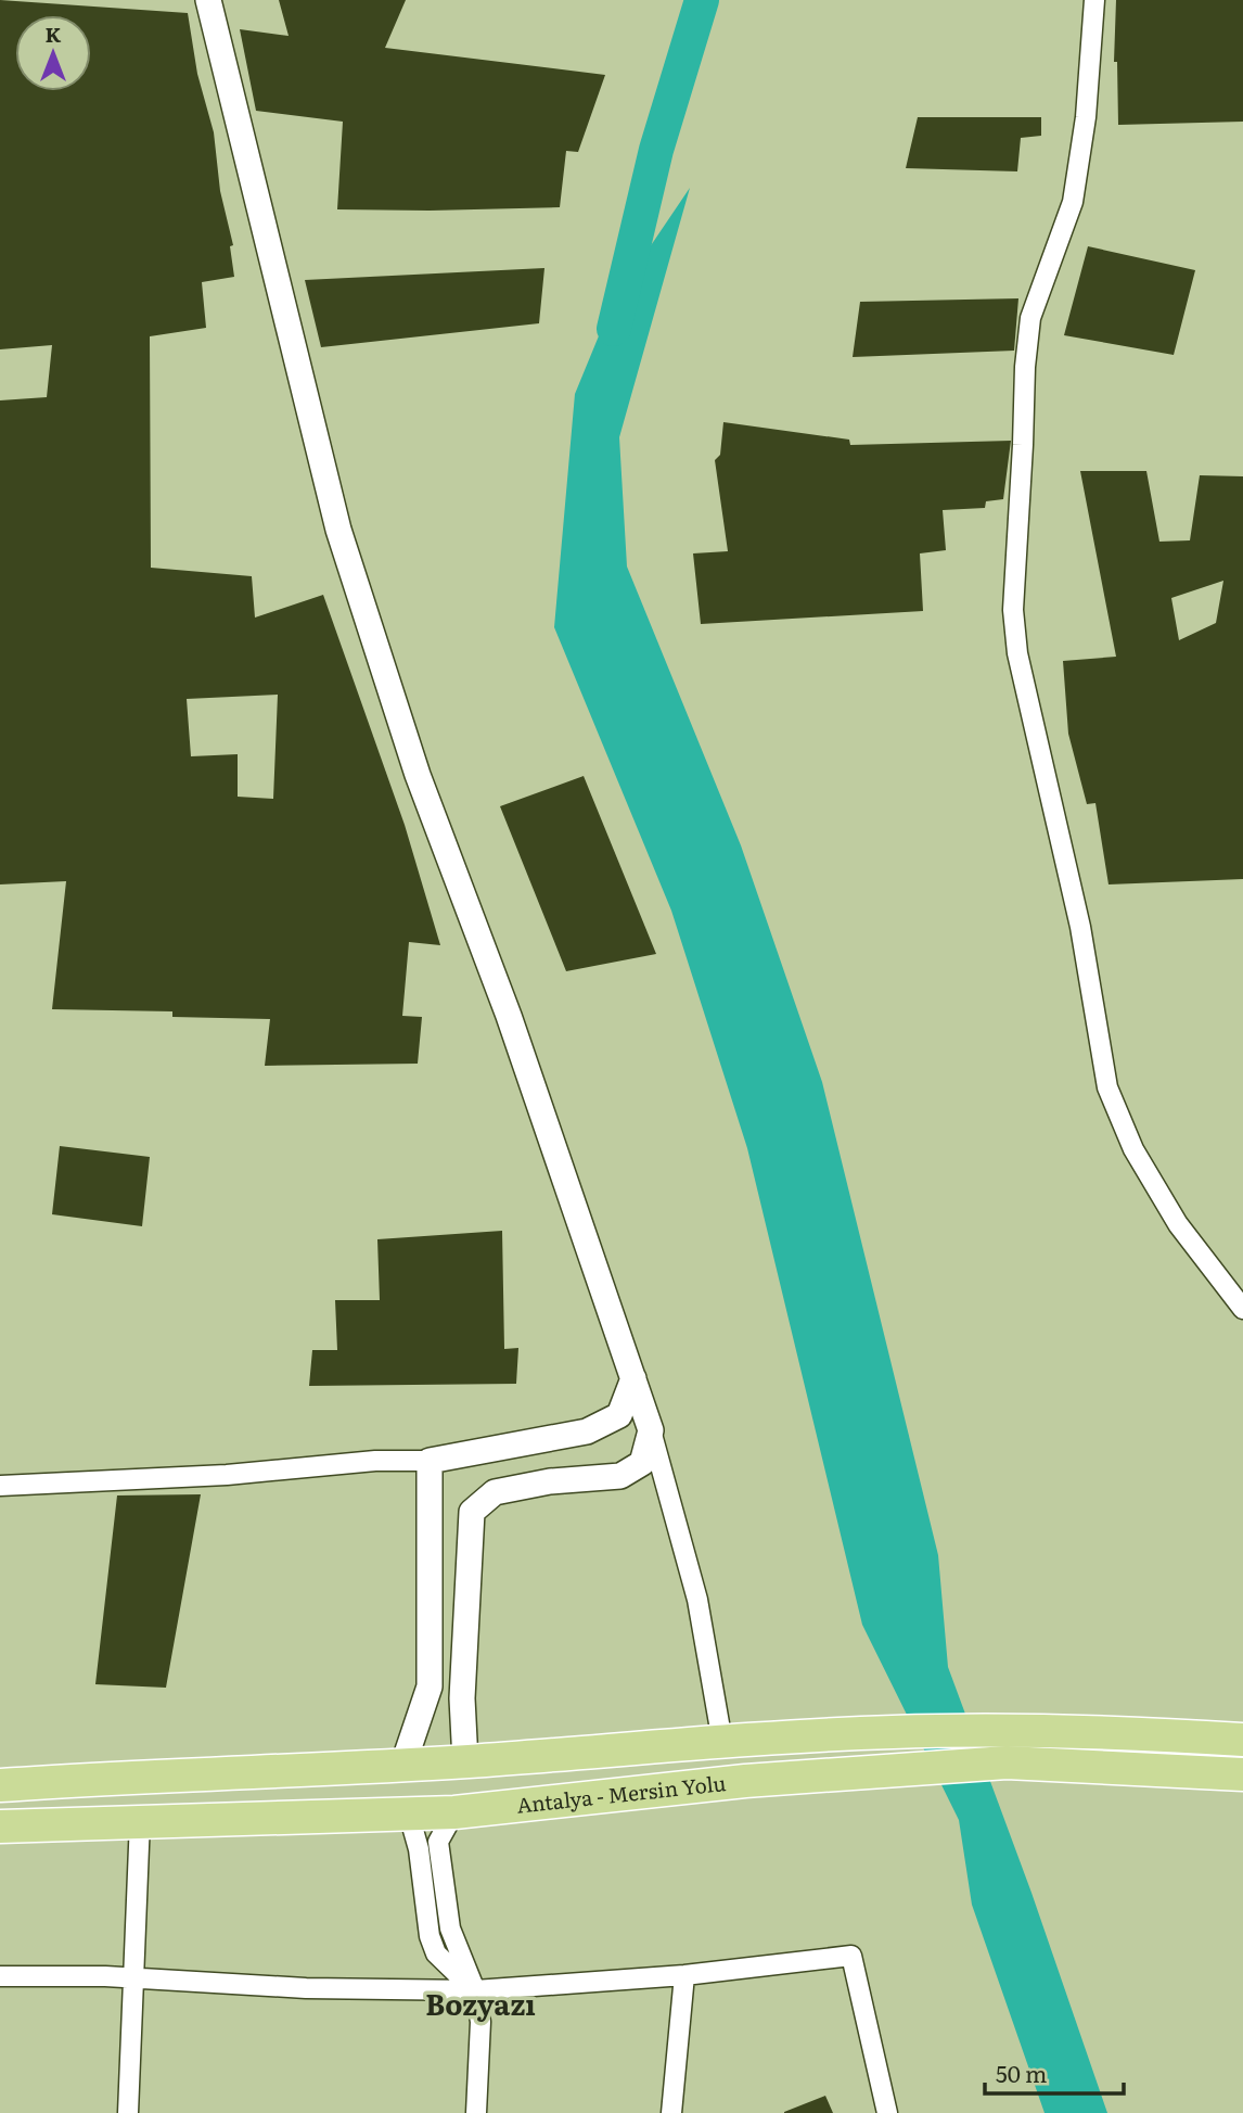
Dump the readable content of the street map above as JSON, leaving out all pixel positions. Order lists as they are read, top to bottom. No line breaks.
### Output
{"streets":{"highway":["Antalya - Mersin Yolu"]},"districts":["Bozyazı"],"scale_bar":"50 m","north":"top"}
